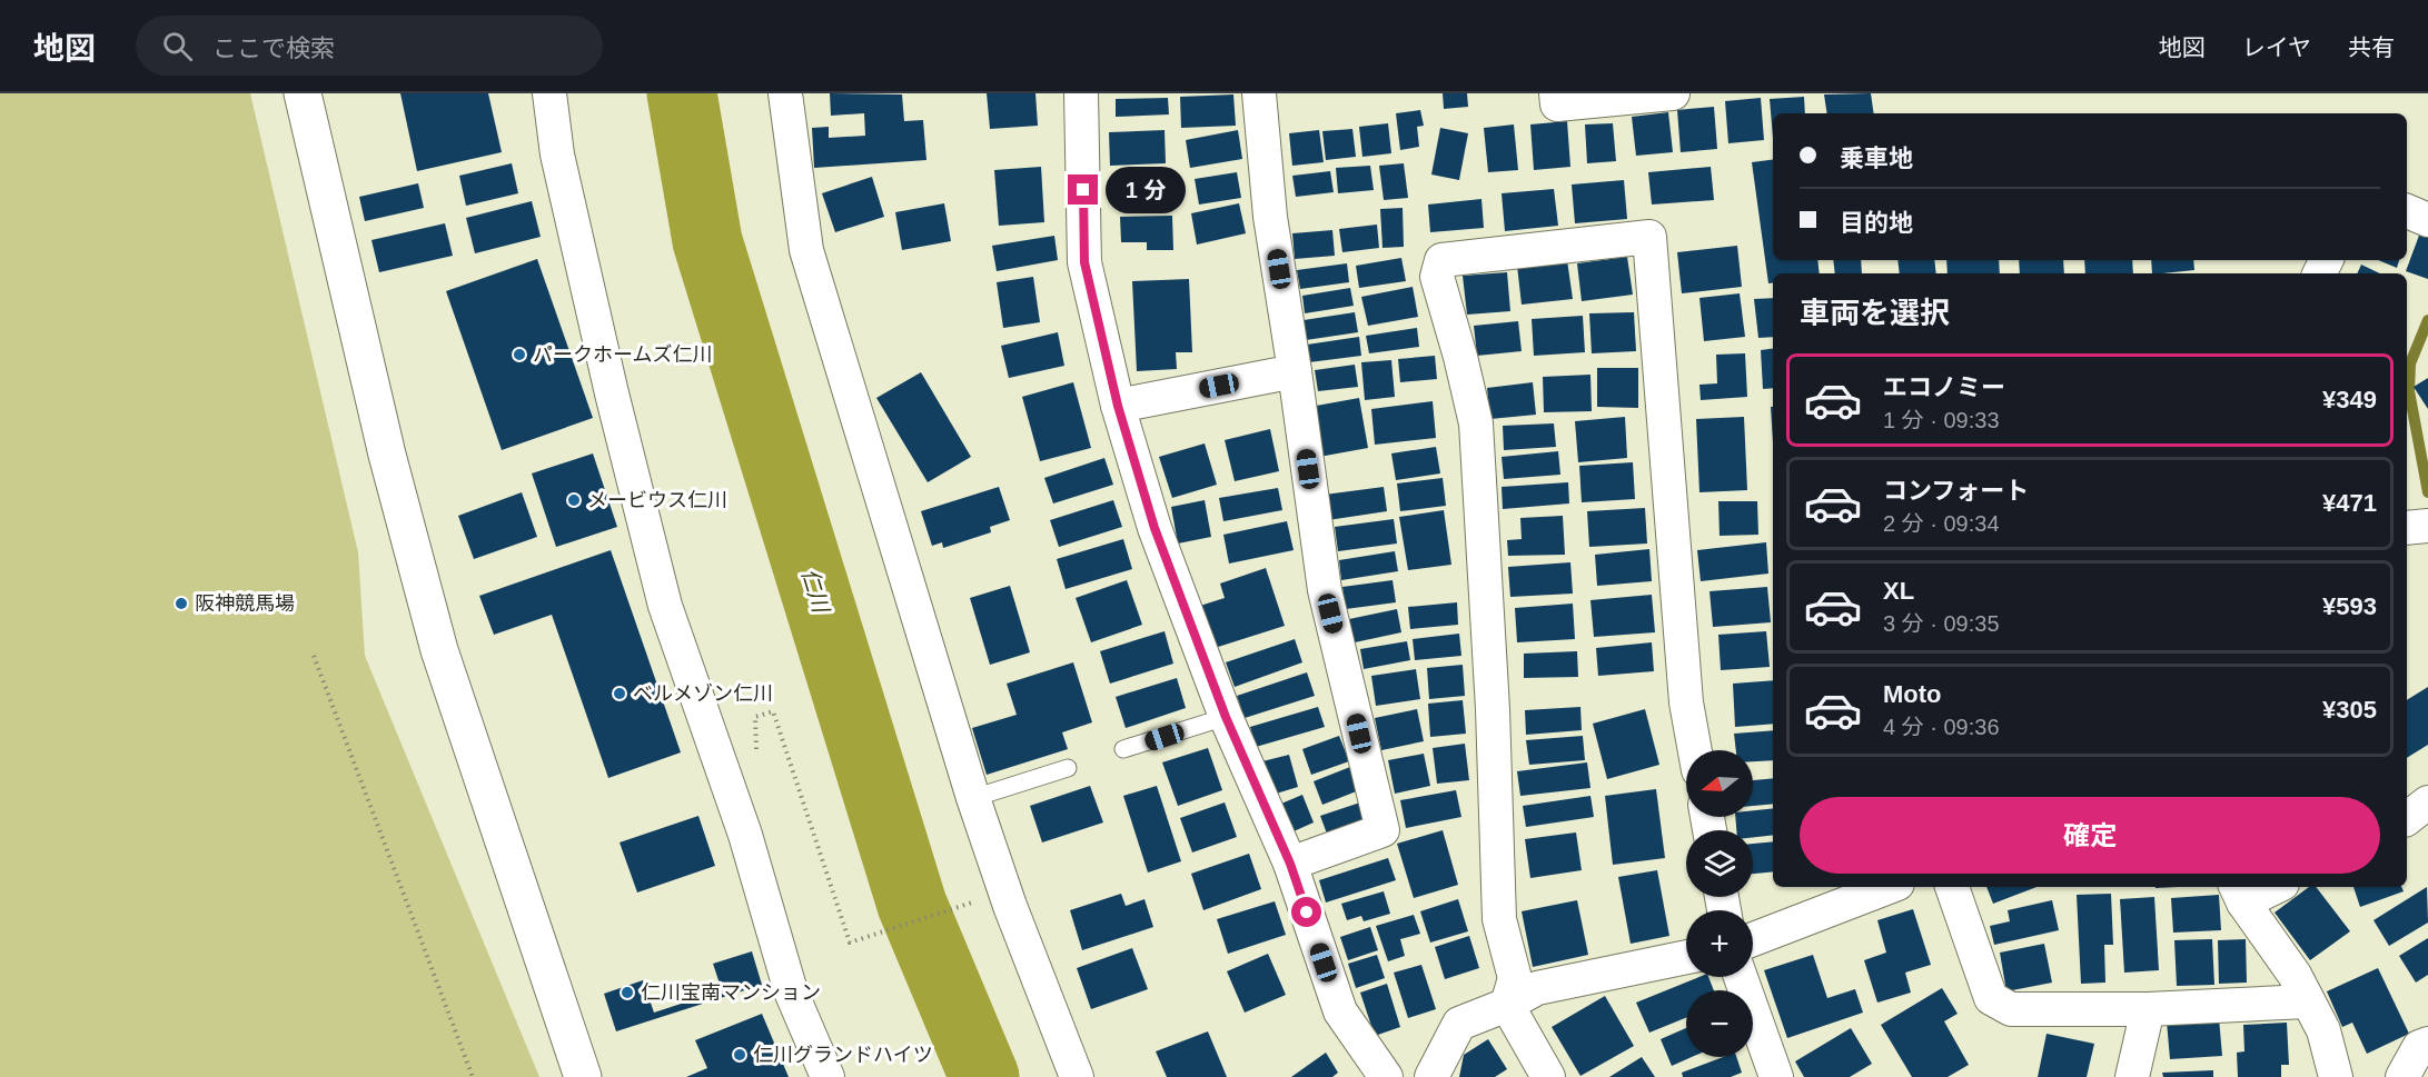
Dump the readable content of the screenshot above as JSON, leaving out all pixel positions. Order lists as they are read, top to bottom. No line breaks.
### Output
{"water":["仁川"],"places":["パークホームズ仁川","メービウス仁川","阪神競馬場","ベルメゾン仁川","仁川宝南マンション","仁川グランドハイツ"],"north":"left","page":{"header":"地図","search":"ここで検索","nav":["地図","レイヤ","共有"],"banner":["乗車地","目的地"],"bubble":"1 分","heading":"車両を選択","list":[{"name":"エコノミー","note":"1 分 · 09:33","value":"¥349"},{"name":"コンフォート","note":"2 分 · 09:34","value":"¥471"},{"name":"XL","note":"3 分 · 09:35","value":"¥593"},{"name":"Moto","note":"4 分 · 09:36","value":"¥305"}],"map_buttons":["+","−"],"buttons":"確定"}}
